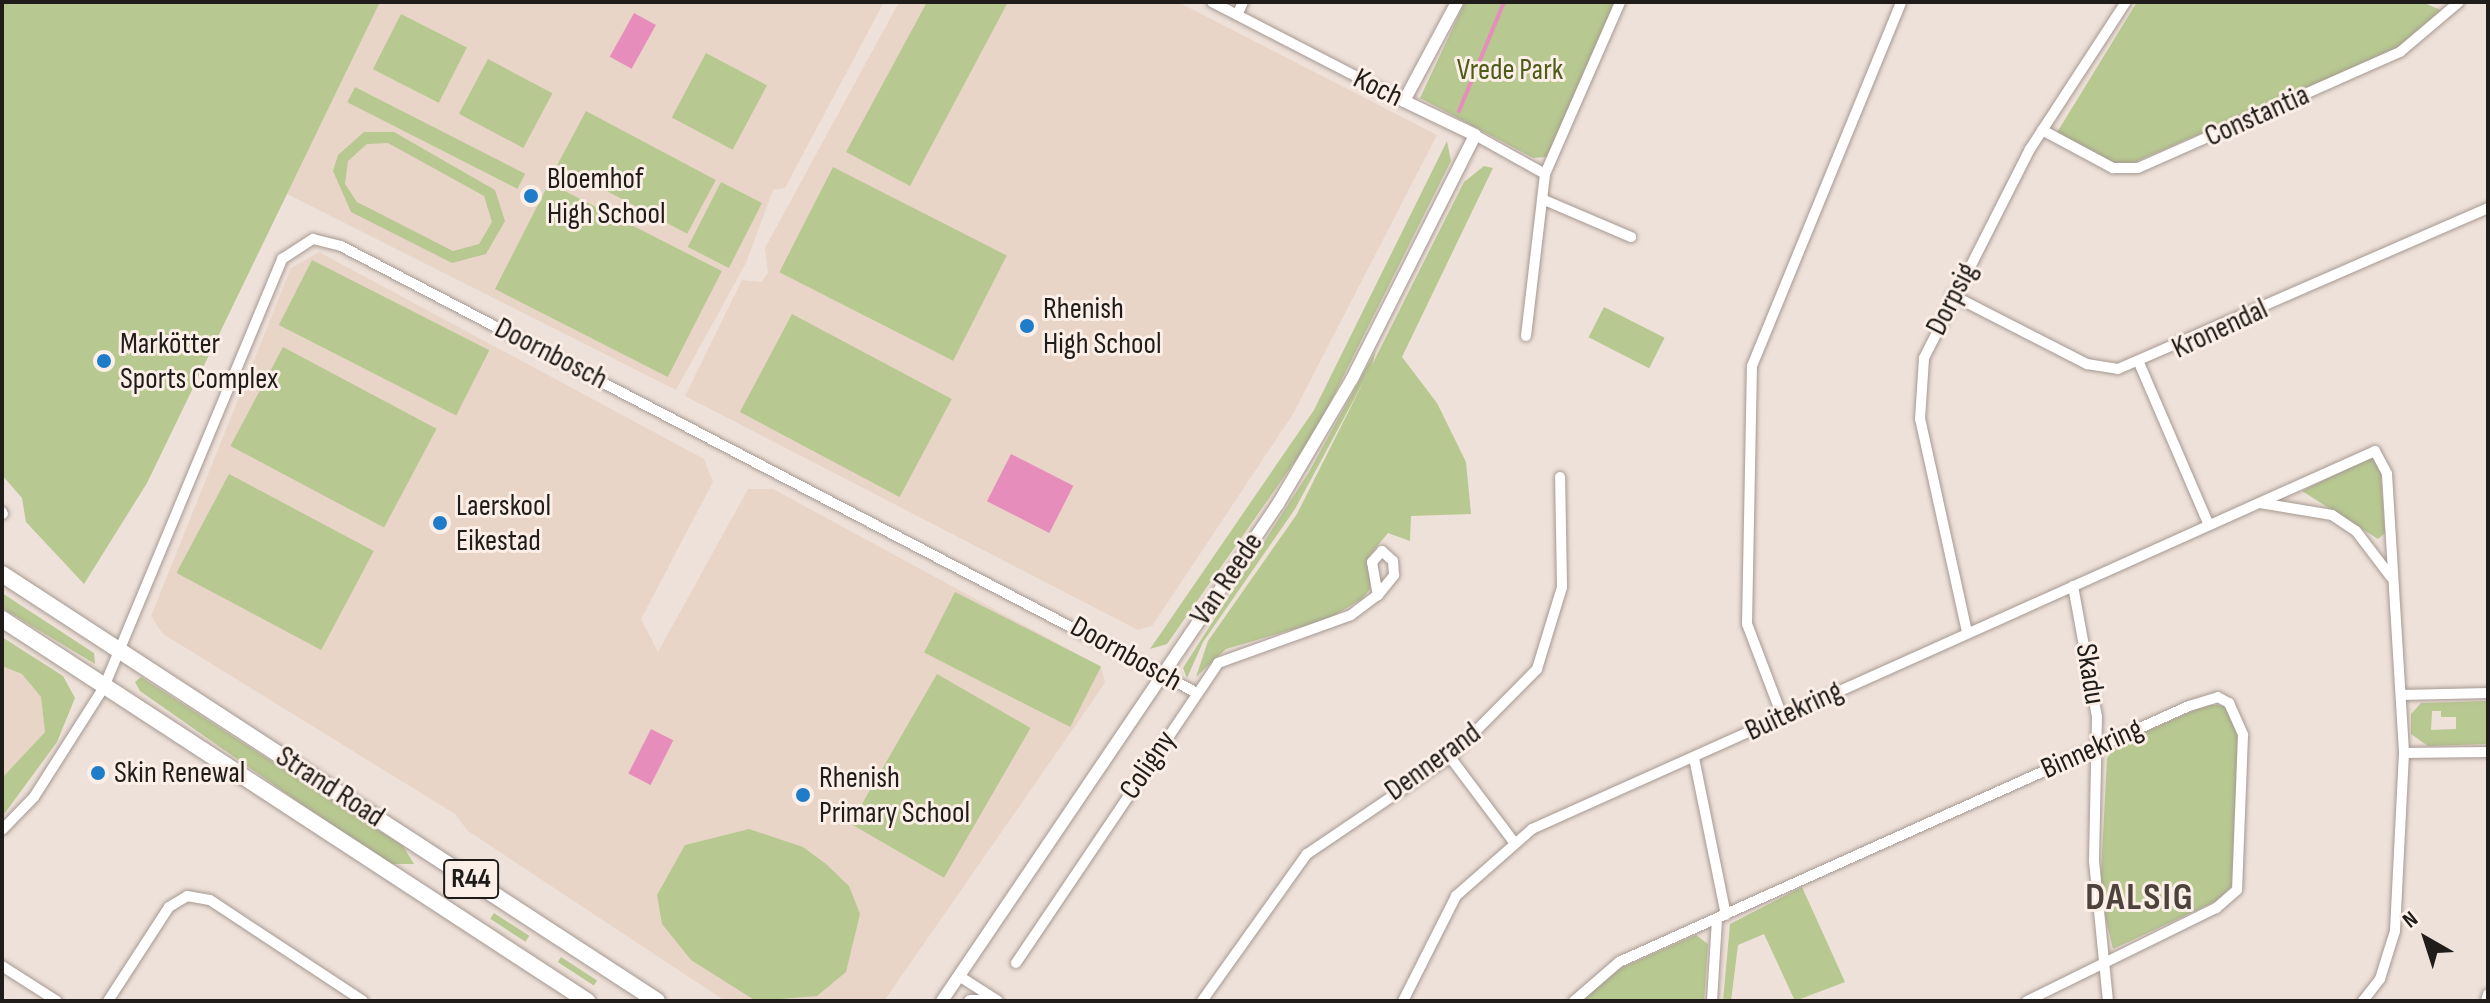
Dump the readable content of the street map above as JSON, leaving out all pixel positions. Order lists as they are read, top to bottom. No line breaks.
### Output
{"streets":{"main road":["Strand Road","R44"],"street":["Koch","Constantia","Dorpsig","Kronendal","Doornbosch","Van Reede","Skadu","Buitekring","Binnekring","Dennerand","Coligny"]},"crossings":[["Koch","Van Reede"],["Constantia","Dorpsig"],["Dorpsig","Kronendal"],["Dorpsig","Buitekring"],["Doornbosch","Van Reede"],["Doornbosch","Coligny"],["Doornbosch","Strand Road"],["Skadu","Buitekring"],["Skadu","Binnekring"]],"districts":["DALSIG"],"parks":["Vrede Park"],"places":["Bloemhof High School","Rhenish High School","Markötter Sports Complex","Laerskool Eikestad","Skin Renewal","Rhenish Primary School"],"north":"top left"}
